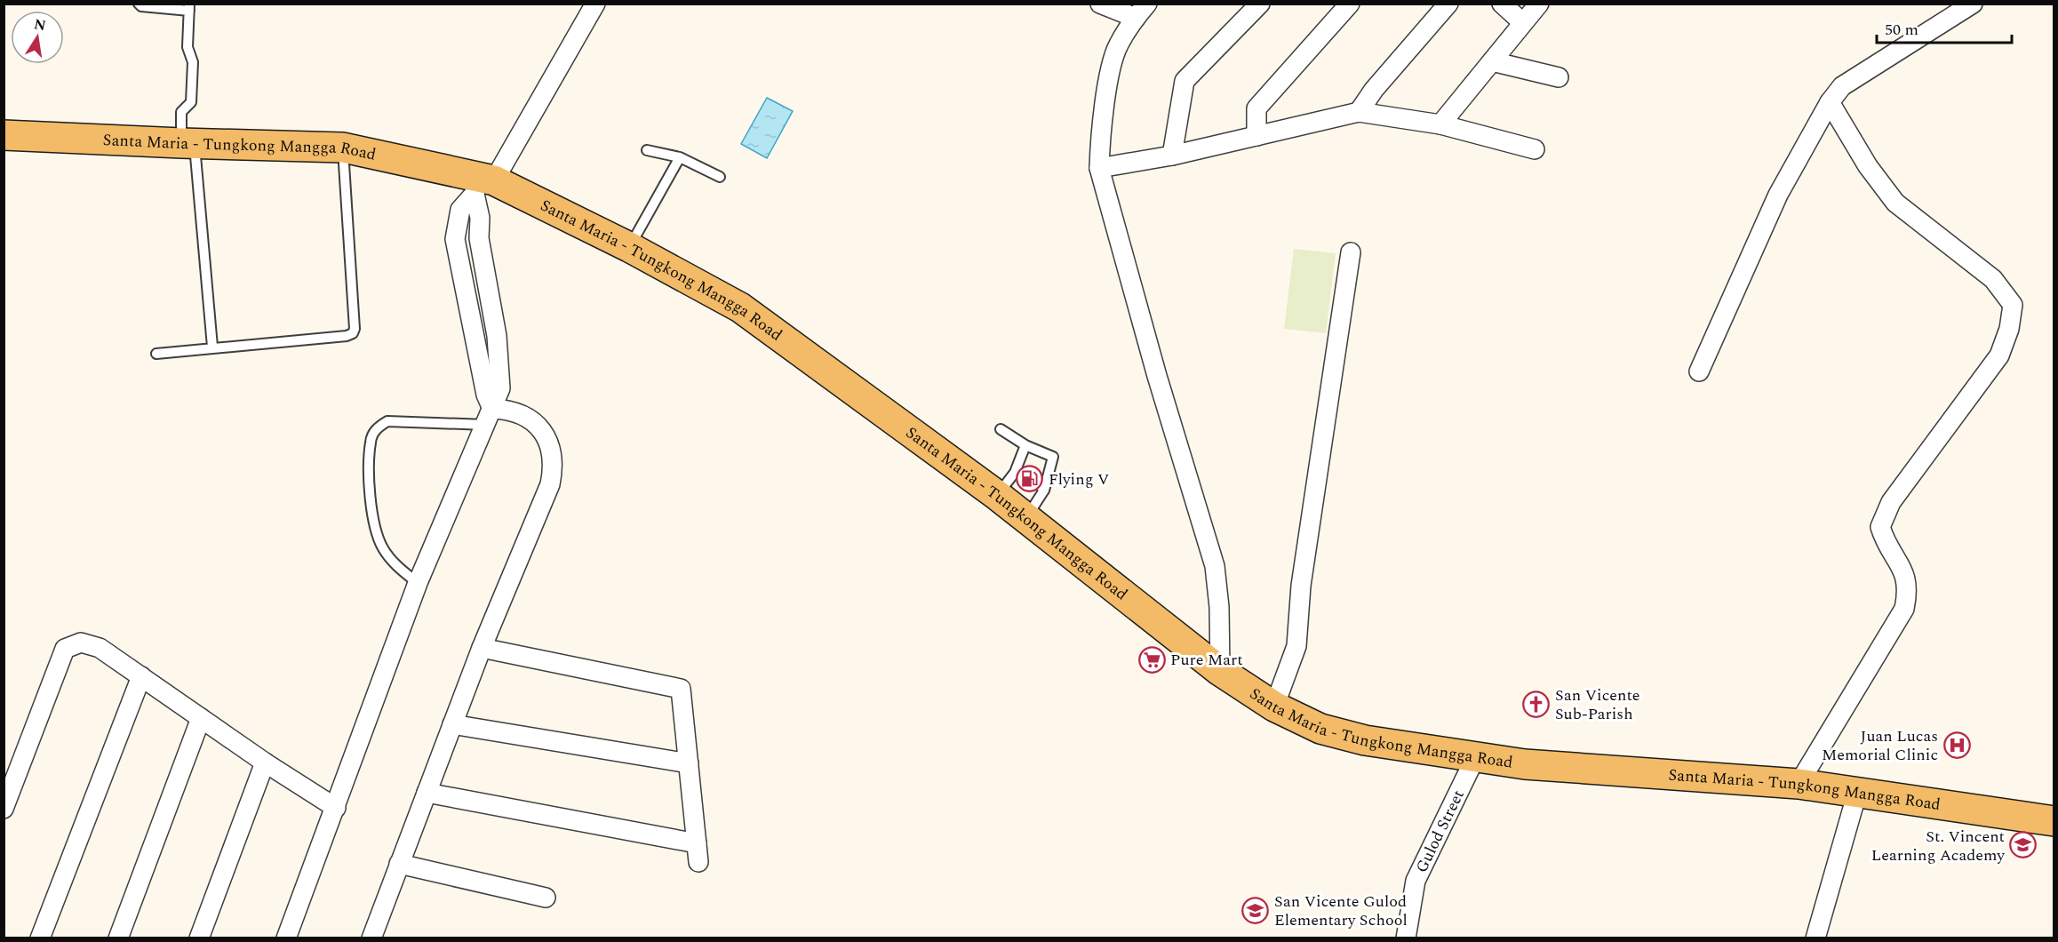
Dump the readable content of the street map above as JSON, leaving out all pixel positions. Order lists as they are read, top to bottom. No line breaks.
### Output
{"streets":{"main road":["Santa Maria - Tungkong Mangga Road"],"street":["Gulod Street"]},"crossings":[["Santa Maria - Tungkong Mangga Road","Gulod Street"]],"places":{"fuel station":["Flying V"],"supermarket":["Pure Mart"],"church":["San Vicente Sub-Parish"],"hospital":["Juan Lucas Memorial Clinic"],"school or university":["St. Vincent Learning Academy","San Vicente Gulod Elementary School"]},"scale_bar":"50 m","north":"top"}
